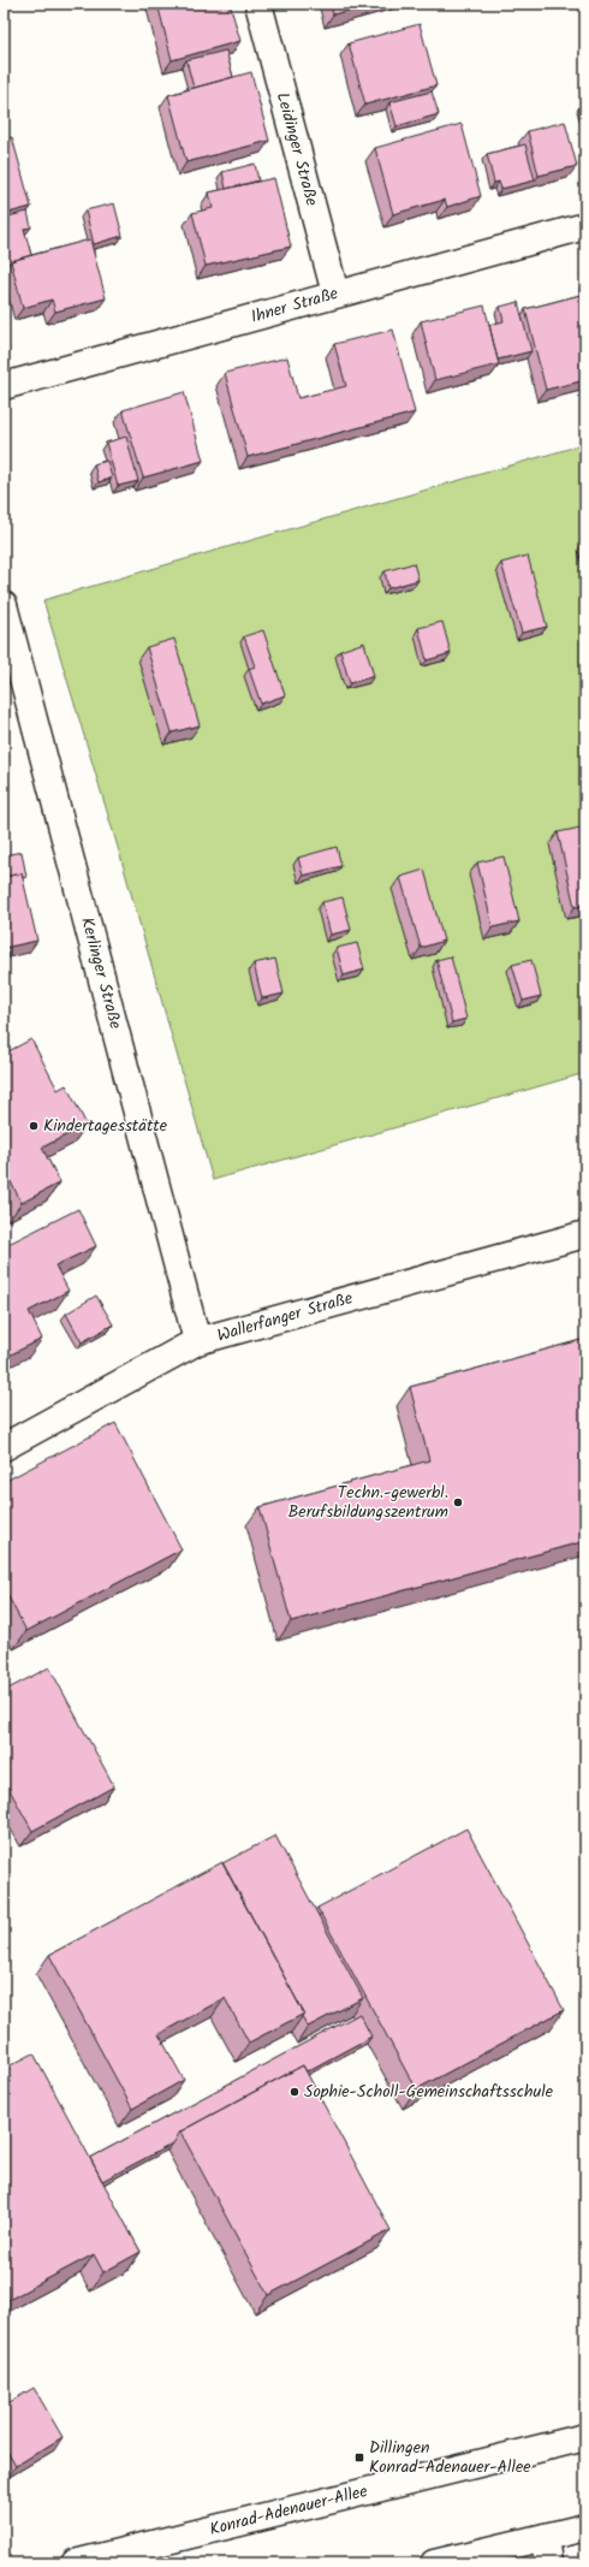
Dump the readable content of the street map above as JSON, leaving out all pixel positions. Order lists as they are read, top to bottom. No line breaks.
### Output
{"streets":{"street":["Leidinger Straße","Ihner Straße","Kerlinger Straße","Wallerfanger Straße","Konrad-Adenauer-Allee"]},"crossings":[["Leidinger Straße","Ihner Straße"],["Kerlinger Straße","Wallerfanger Straße"]],"places":{"other":["Kindertagesstätte","Techn.-gewerbl. Berufsbildungszentrum","Sophie-Scholl-Gemeinschaftsschule"],"transit":["Dillingen Konrad-Adenauer-Allee"]}}
